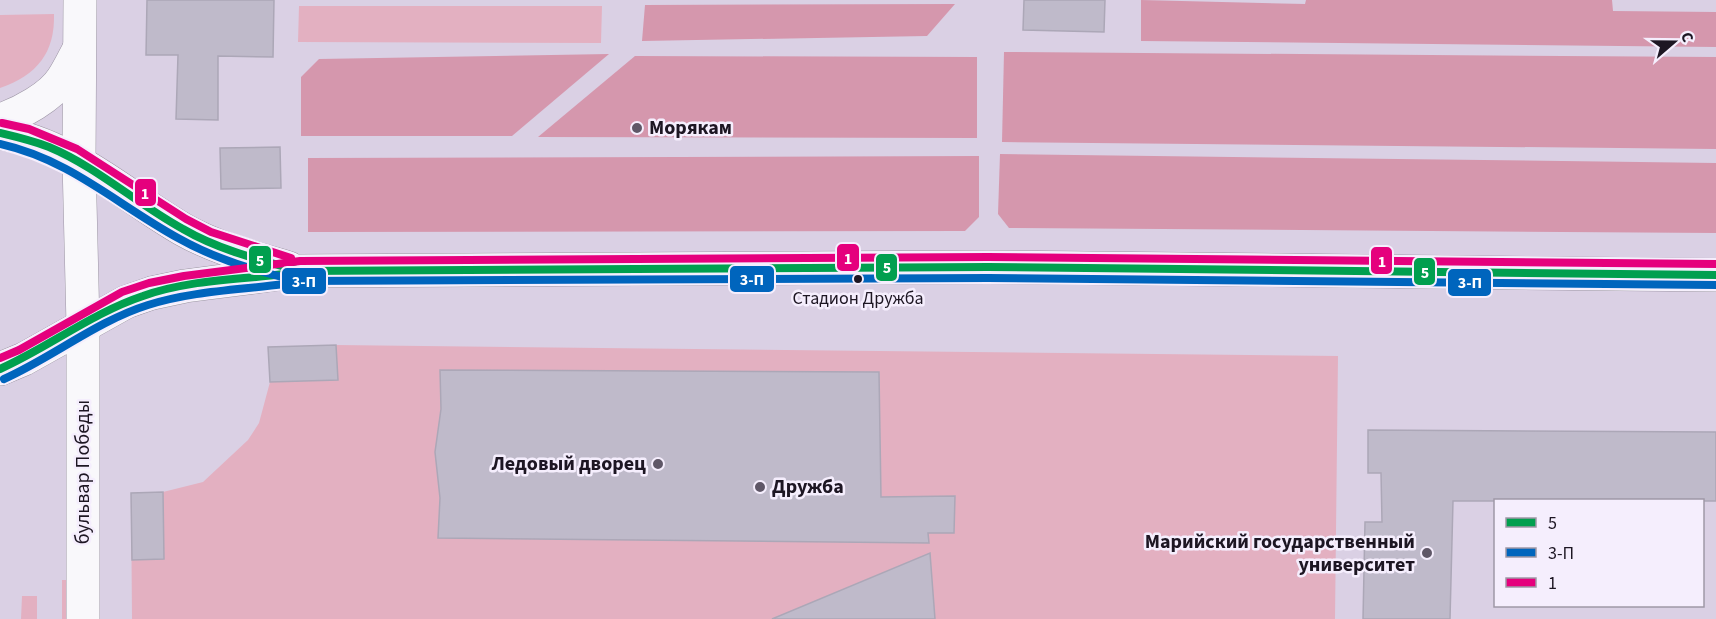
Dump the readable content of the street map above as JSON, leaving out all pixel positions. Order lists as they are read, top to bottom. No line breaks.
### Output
{"streets":{"main road":["бульвар Победы"]},"places":["Морякам","Стадион Дружба","Ледовый дворец","Дружба","Марийский государственный университет"],"lines":["transit line 1","transit line 5","transit line 3-П"],"legend":["5","3-П","1"],"north":"right"}
